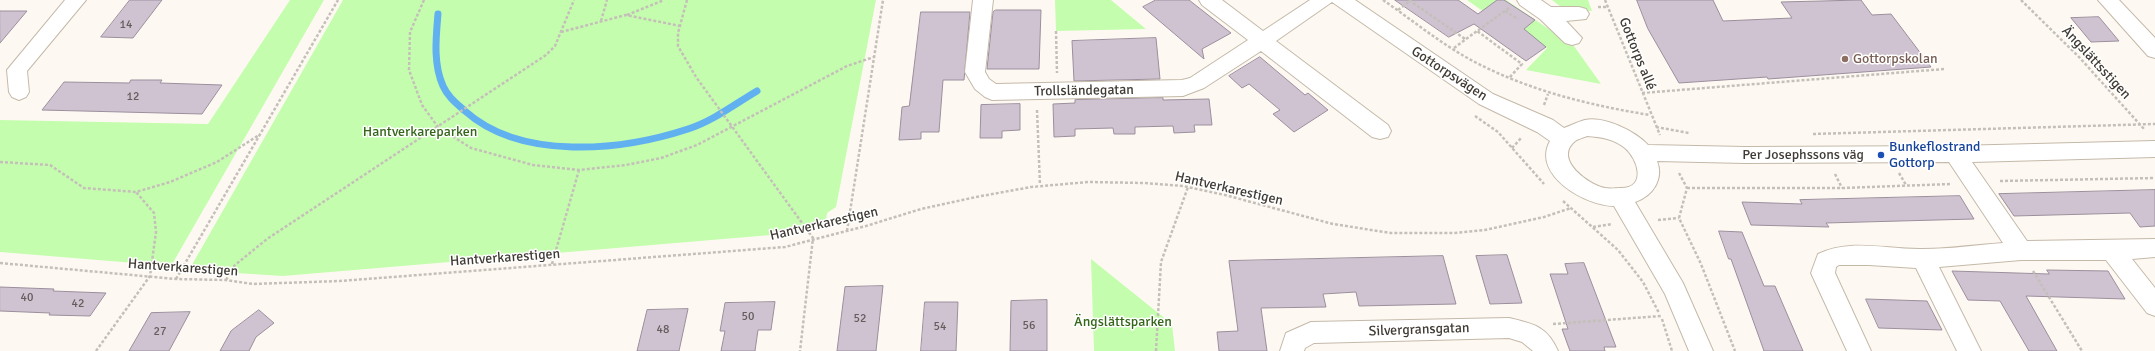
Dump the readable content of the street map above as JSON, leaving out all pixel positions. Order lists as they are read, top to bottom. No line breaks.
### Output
{"streets":{"street":["Gottorpsvägen","Trollsländegatan","Per Josephssons väg","Silvergransgatan"],"path":["Gottorps allé","Ängslättsstigen","Hantverkarestigen"]},"crossings":[["Gottorpsvägen","Trollsländegatan"],["Gottorpsvägen","Per Josephssons väg"]],"parks":["Hantverkareparken","Ängslättsparken"],"places":["Gottorpskolan","Bunkeflostrand Gottorp"],"house_numbers":["14","12","40","42","50","52","56","54","48","27"]}
